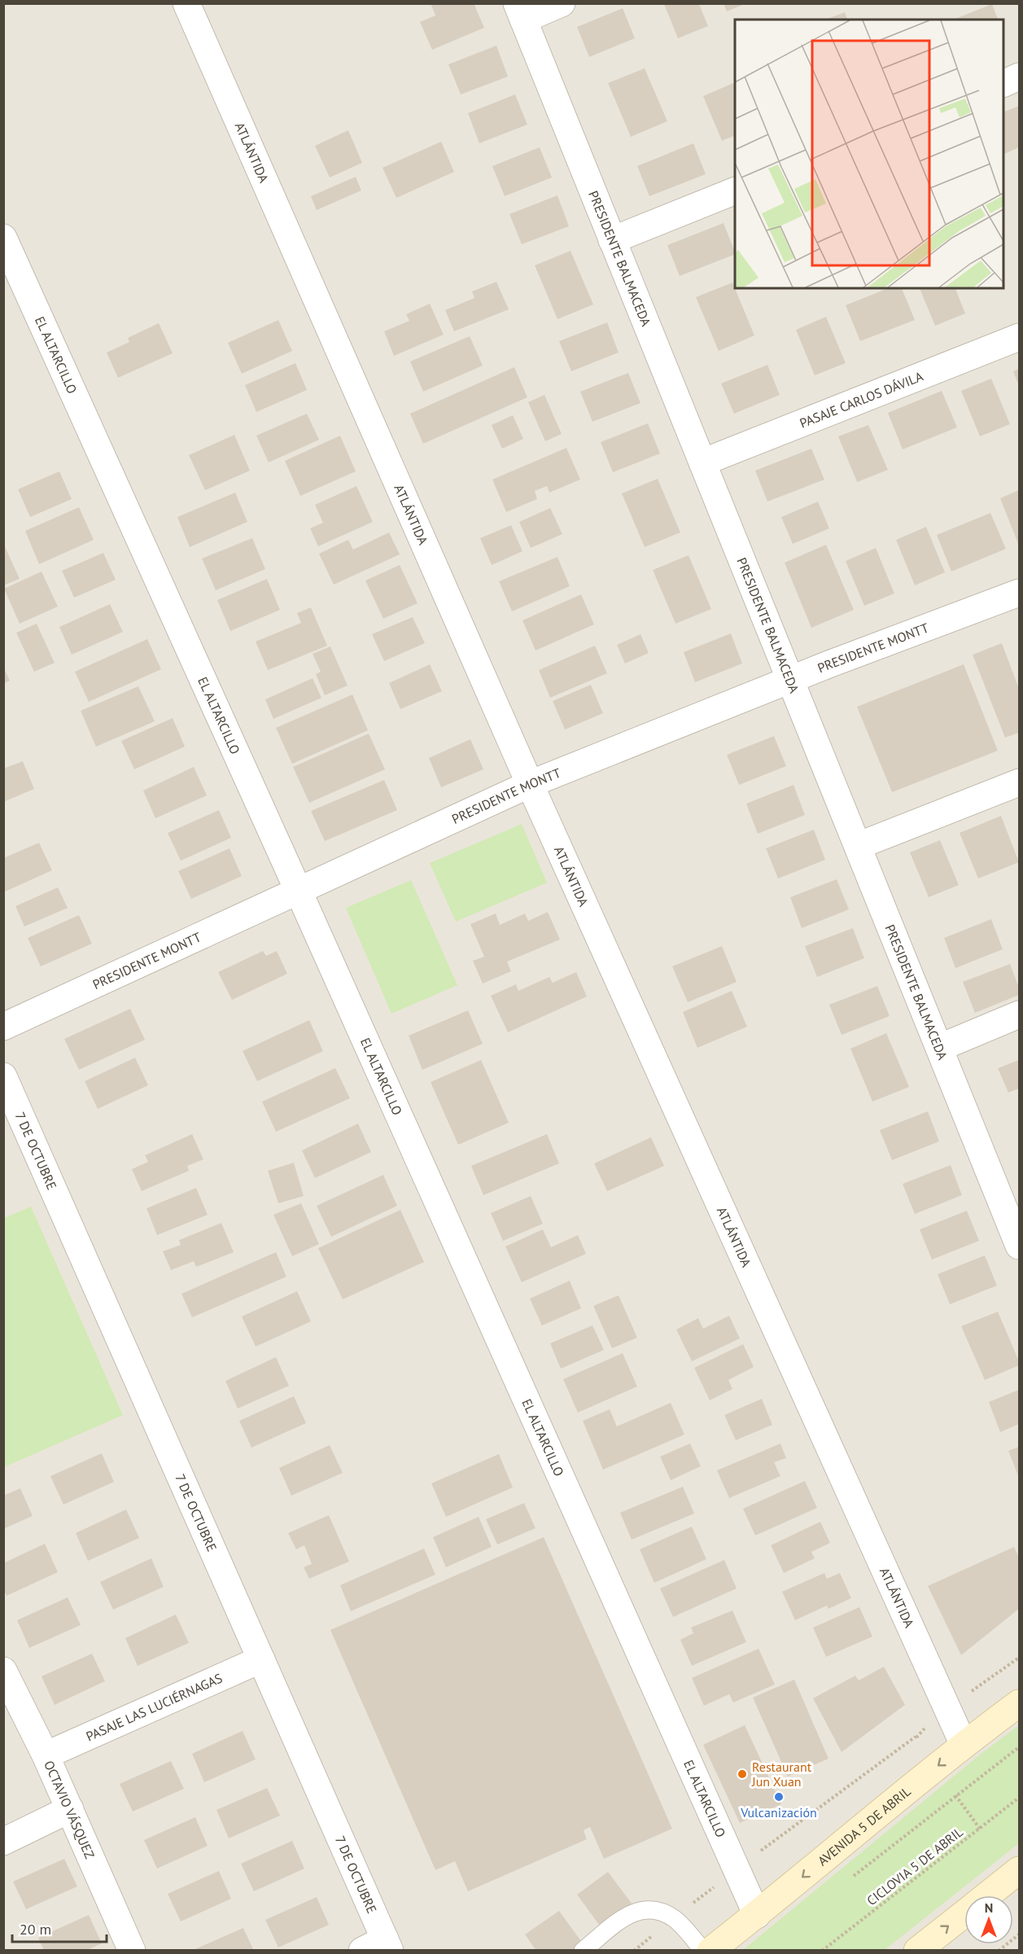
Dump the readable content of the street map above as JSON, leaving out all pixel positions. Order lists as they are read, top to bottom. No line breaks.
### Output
{"streets":{"main road":["AVENIDA 5 DE ABRIL"],"street":["ATLÁNTIDA","PRESIDENTE BALMACEDA","EL ALTARCILLO","PASAJE CARLOS DÁVILA","PRESIDENTE MONTT","7 DE OCTUBRE","PASAJE LAS LUCIÉRNAGAS","OCTAVIO VÁSQUEZ"],"path":["CICLOVIA 5 DE ABRIL"]},"crossings":[["ATLÁNTIDA","PRESIDENTE MONTT"],["ATLÁNTIDA","AVENIDA 5 DE ABRIL"],["PRESIDENTE BALMACEDA","PASAJE CARLOS DÁVILA"],["PRESIDENTE BALMACEDA","PRESIDENTE MONTT"],["EL ALTARCILLO","PRESIDENTE MONTT"],["EL ALTARCILLO","AVENIDA 5 DE ABRIL"],["7 DE OCTUBRE","PASAJE LAS LUCIÉRNAGAS"],["PASAJE LAS LUCIÉRNAGAS","OCTAVIO VÁSQUEZ"]],"places":["Restaurant Jun Xuan","Vulcanización"],"scale_bar":"20 m","north":"top"}
